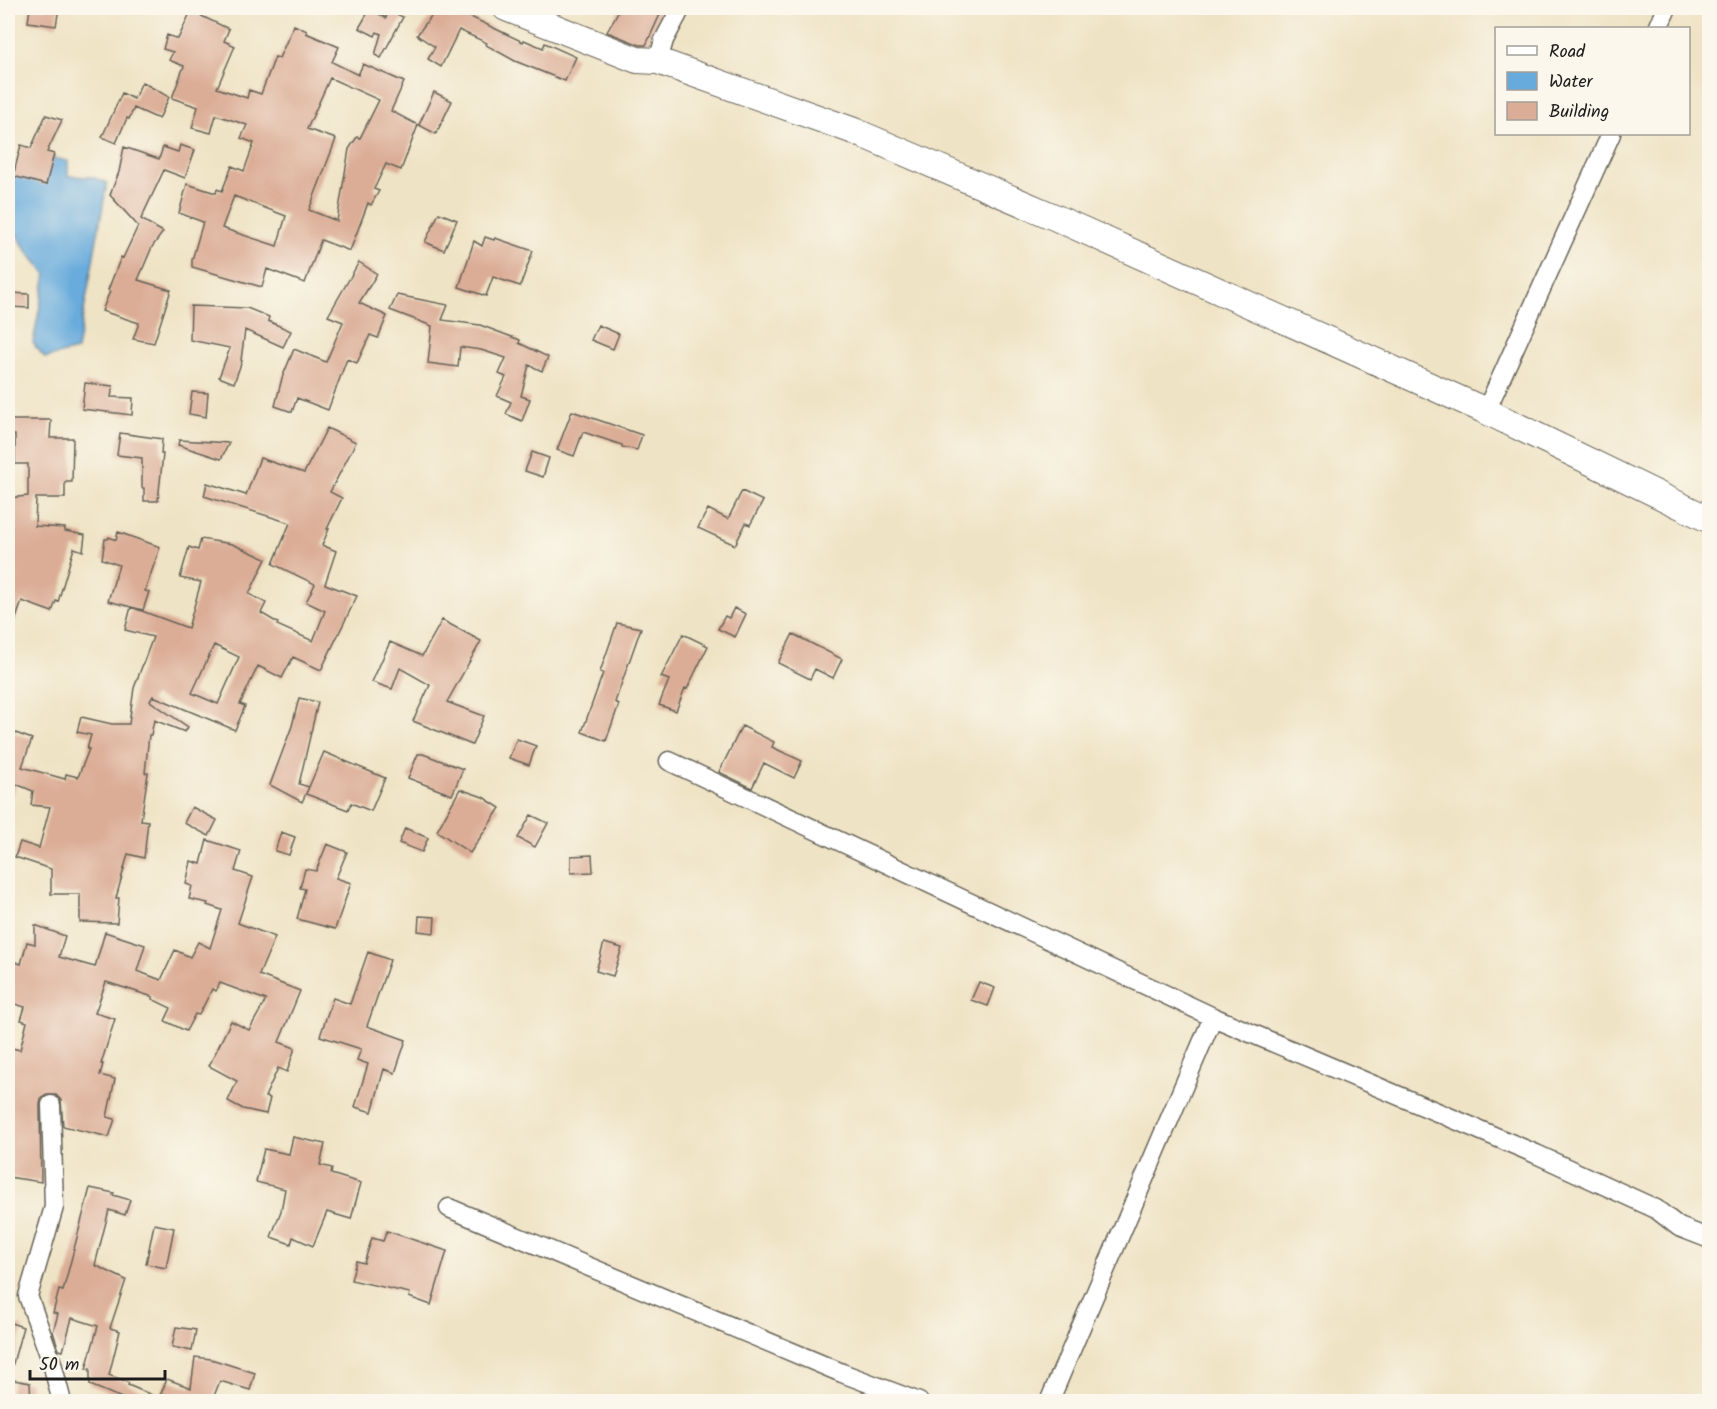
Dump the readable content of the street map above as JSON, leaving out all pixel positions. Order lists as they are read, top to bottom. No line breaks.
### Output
{"legend":["Road","Water","Building"],"scale_bar":"50 m"}
